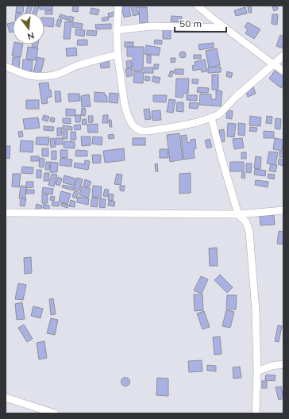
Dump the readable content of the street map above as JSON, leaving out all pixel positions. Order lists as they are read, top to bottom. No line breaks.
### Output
{"scale_bar":"50 m","north":"bottom"}
